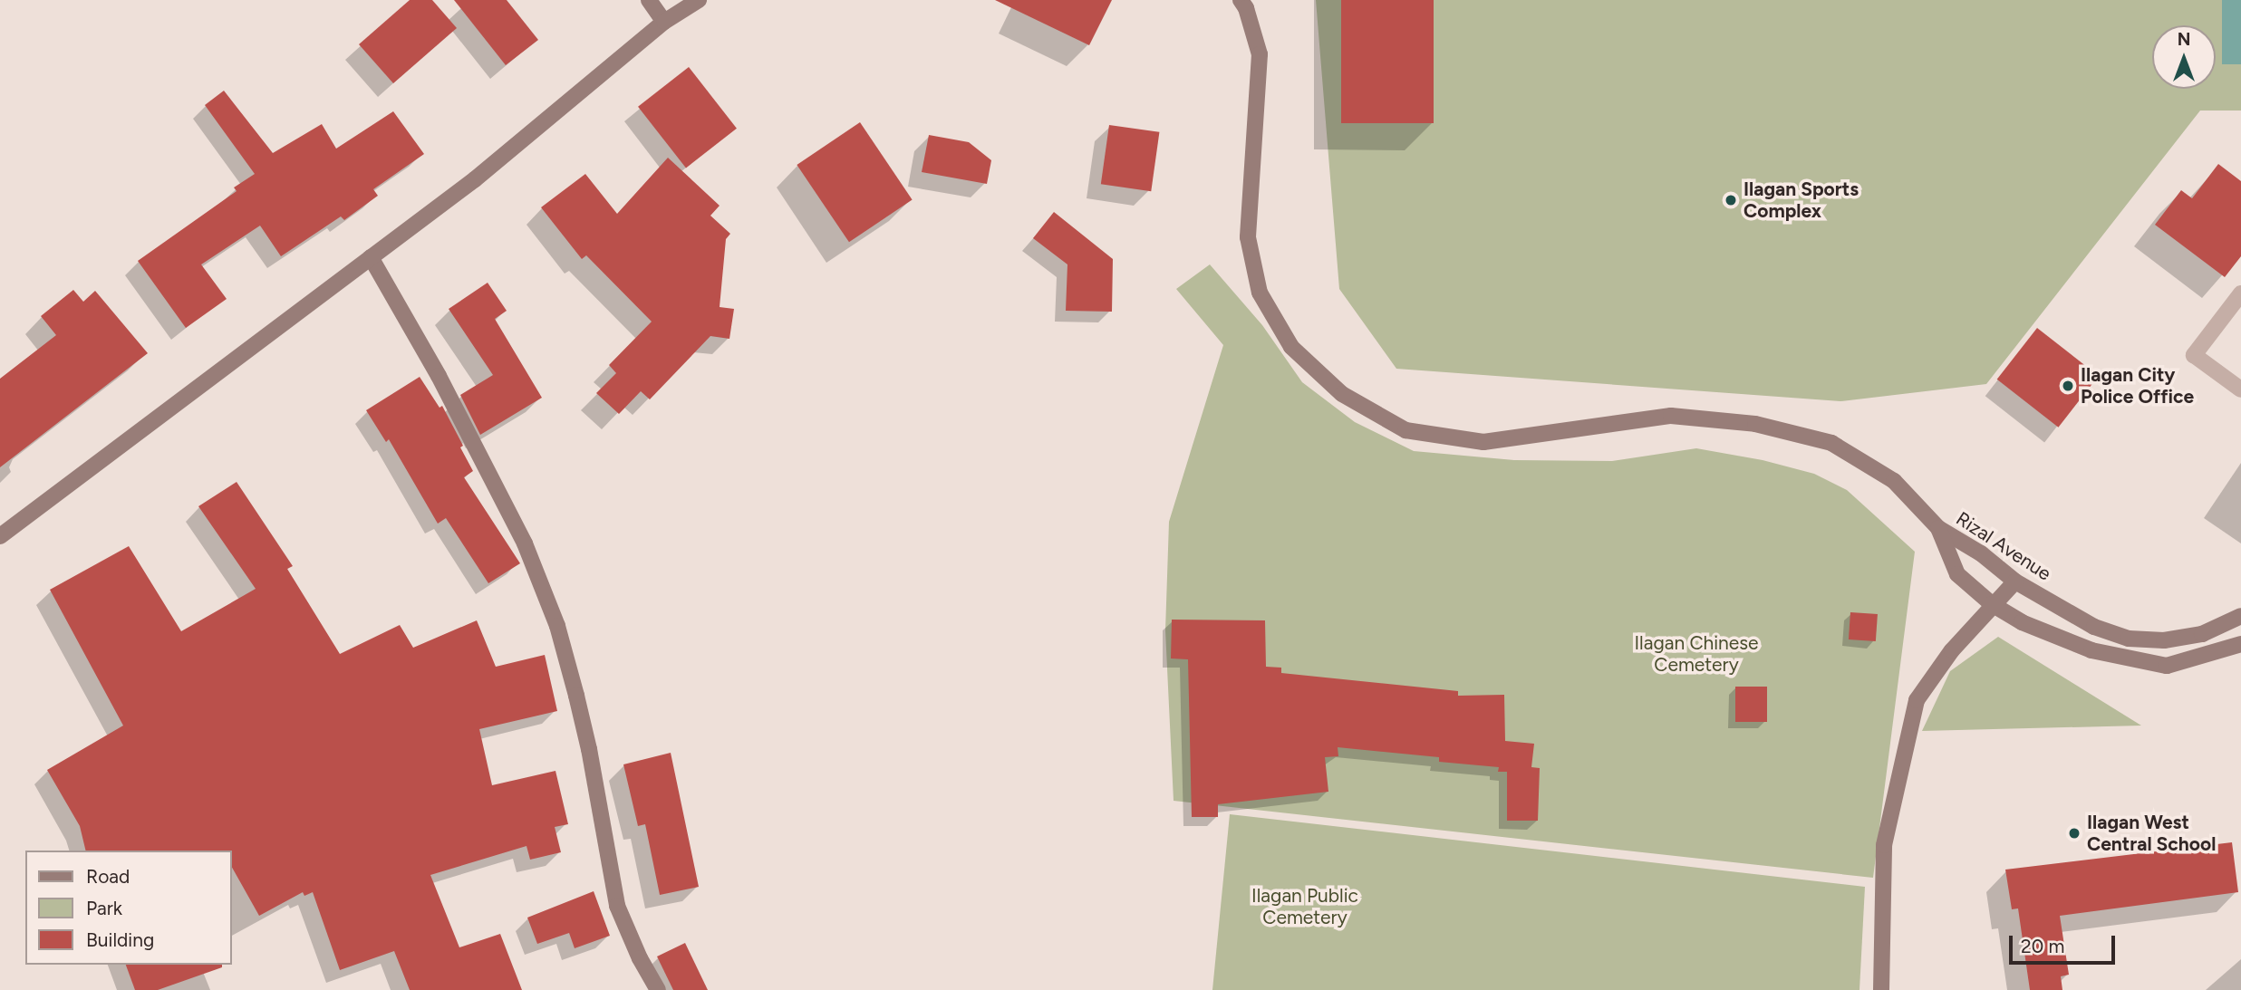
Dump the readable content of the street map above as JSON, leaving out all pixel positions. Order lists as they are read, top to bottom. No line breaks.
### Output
{"streets":{"main road":["Rizal Avenue"]},"parks":["Ilagan Chinese Cemetery","Ilagan Public Cemetery"],"places":["Ilagan Sports Complex","Ilagan City Police Office","Ilagan West Central School"],"legend":["Road","Park","Building"],"scale_bar":"20 m","north":"top"}
